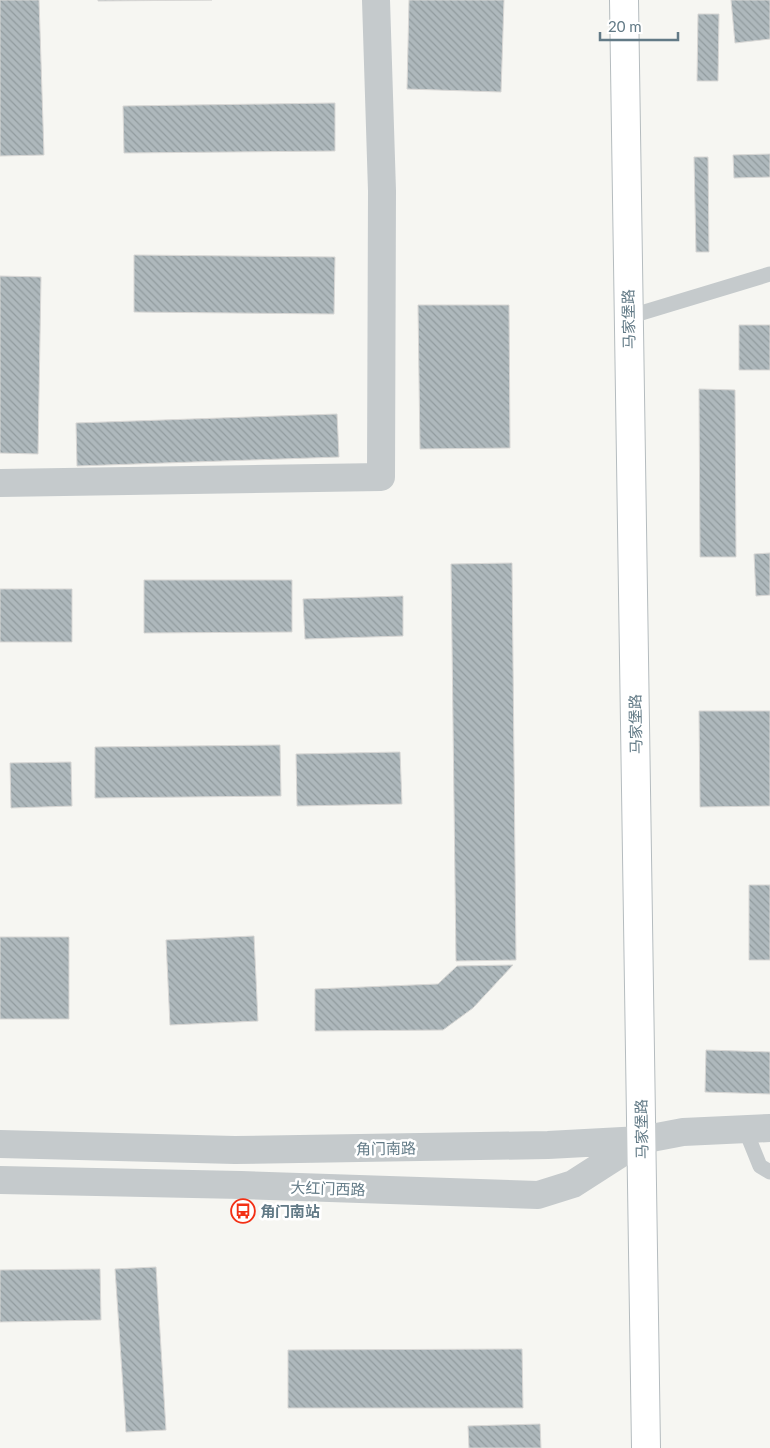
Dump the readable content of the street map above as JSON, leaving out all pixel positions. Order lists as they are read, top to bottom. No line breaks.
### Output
{"streets":{"main road":["马家堡路"],"street":["角门南路","大红门西路"]},"crossings":[["马家堡路","角门南路"],["马家堡路","大红门西路"],["角门南路","大红门西路"]],"places":{"bus stop":["角门南站"]},"scale_bar":"20 m"}
